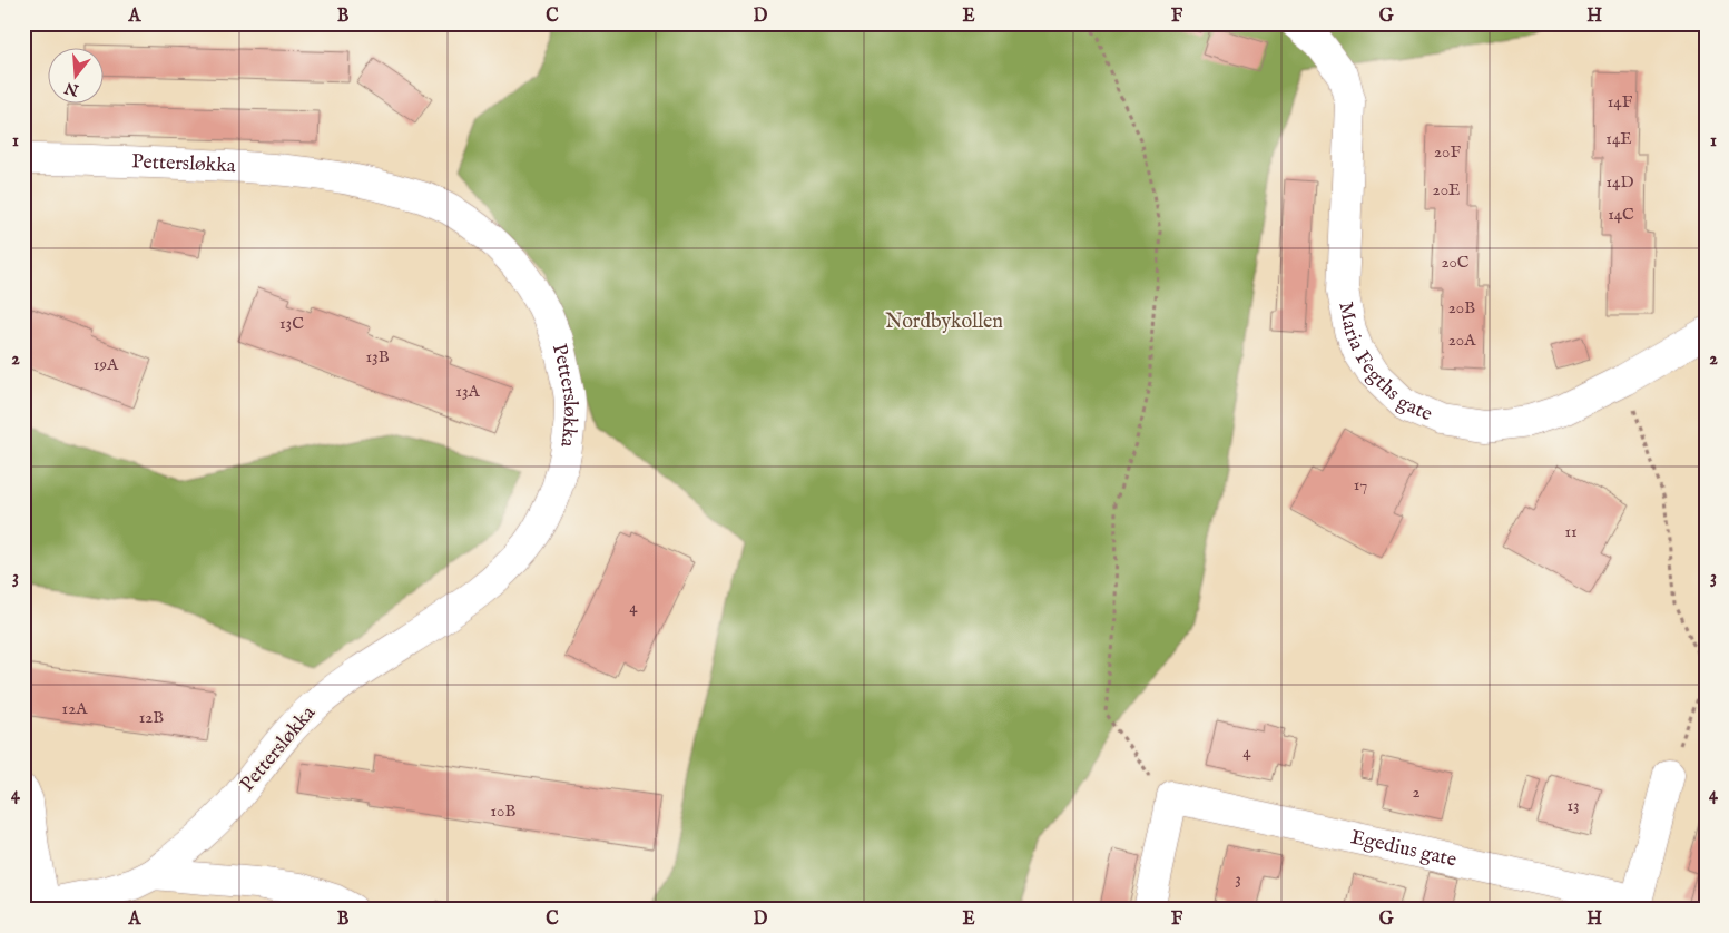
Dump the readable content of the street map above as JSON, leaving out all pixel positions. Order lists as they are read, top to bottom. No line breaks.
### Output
{"streets":{"street":["Pettersløkka","Maria Fegths gate","Egedius gate"]},"parks":["Nordbykollen"],"house_numbers":["14F","14E","20F","14D","20E","14C","20C","20B","13C","20A","13B","19A","13A","17","11","4","12A","12B","4","2","13","10B","3"],"north":"bottom","grid":{"columns":["A","B","C","D","E","F","G","H"],"rows":["1","2","3","4"]}}
